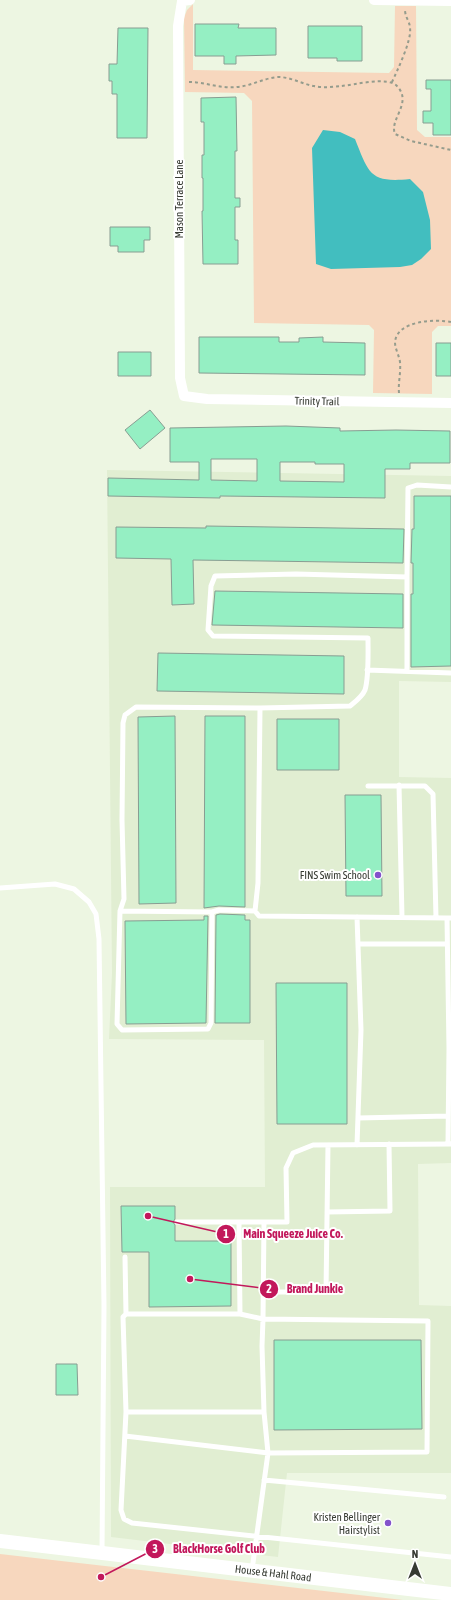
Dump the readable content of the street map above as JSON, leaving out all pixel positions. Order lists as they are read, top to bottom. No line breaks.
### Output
{"streets":{"street":["Mason Terrace Lane","Trinity Trail","House & Hahl Road"]},"crossings":[["Mason Terrace Lane","Trinity Trail"]],"places":["FINS Swim School","Main Squeeze Juice Co.","Brand Junkie","Kristen Bellinger Hairstylist","BlackHorse Golf Club"],"north":"top"}
